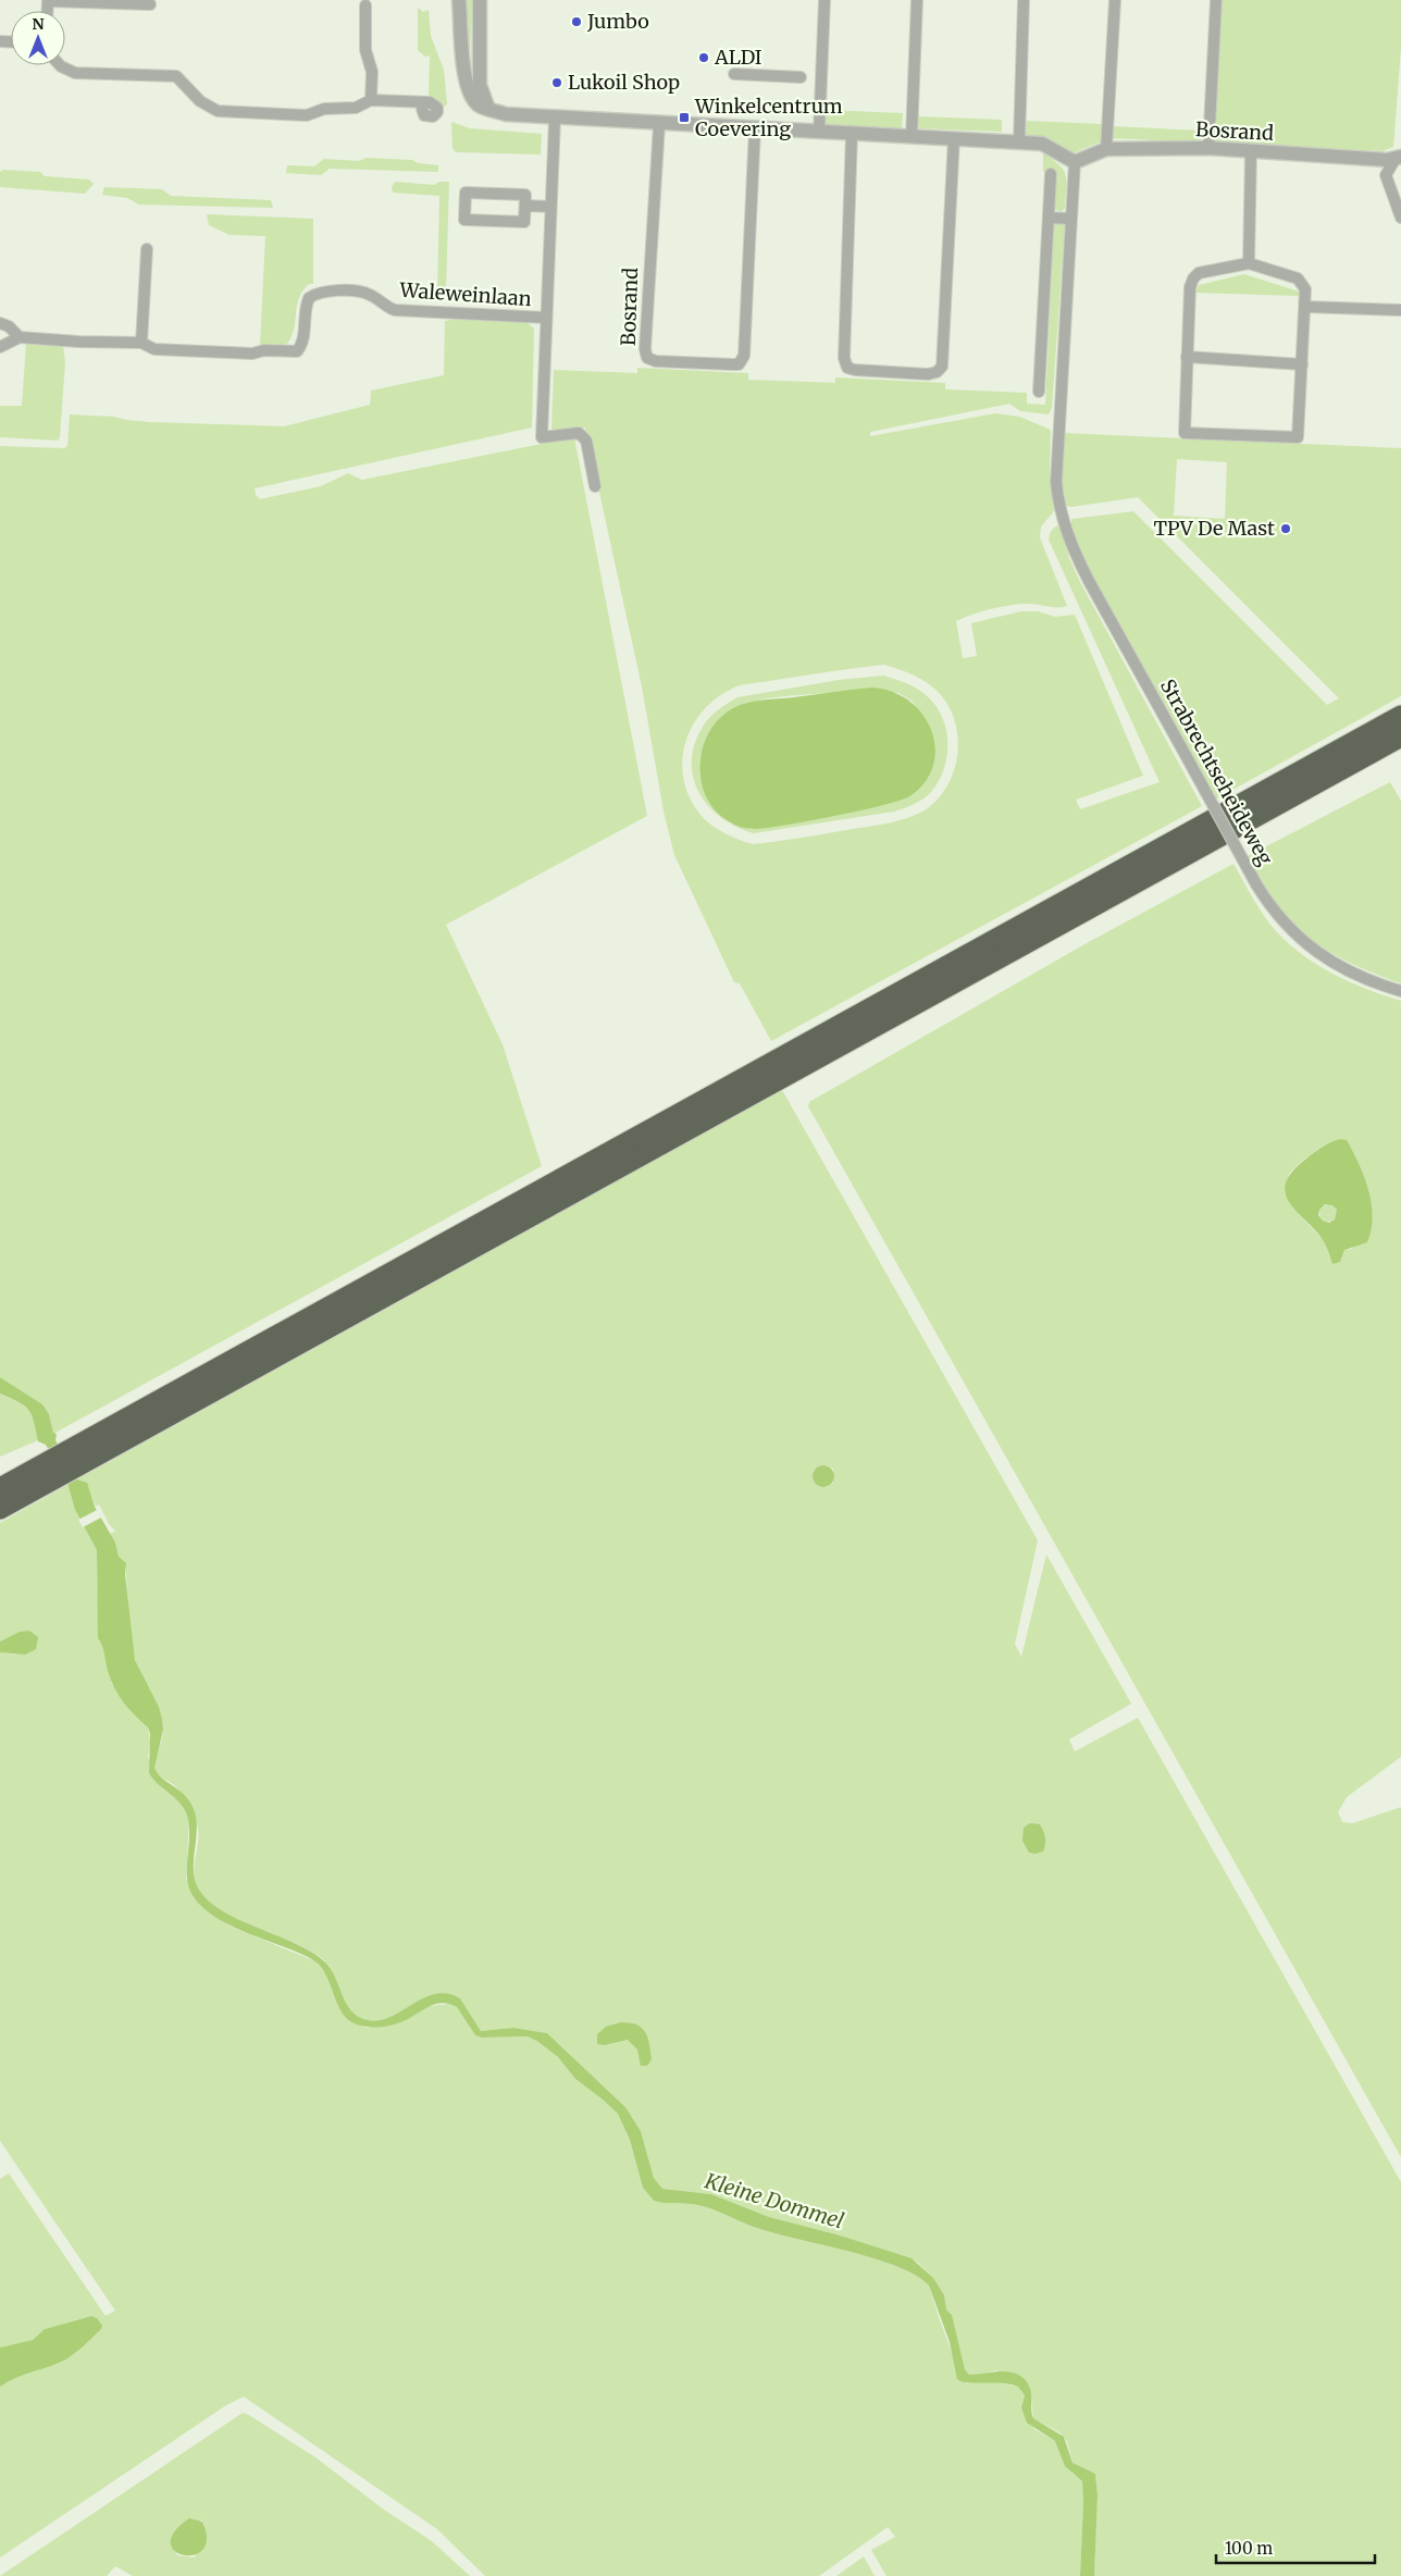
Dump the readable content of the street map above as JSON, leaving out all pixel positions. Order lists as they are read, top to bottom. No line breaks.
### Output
{"streets":{"street":["Bosrand","Waleweinlaan","Strabrechtseheideweg"]},"water":["Kleine Dommel"],"places":{"other":["Jumbo","ALDI","Lukoil Shop","TPV De Mast"],"transit":["Winkelcentrum Coevering"]},"scale_bar":"100 m","north":"top"}
